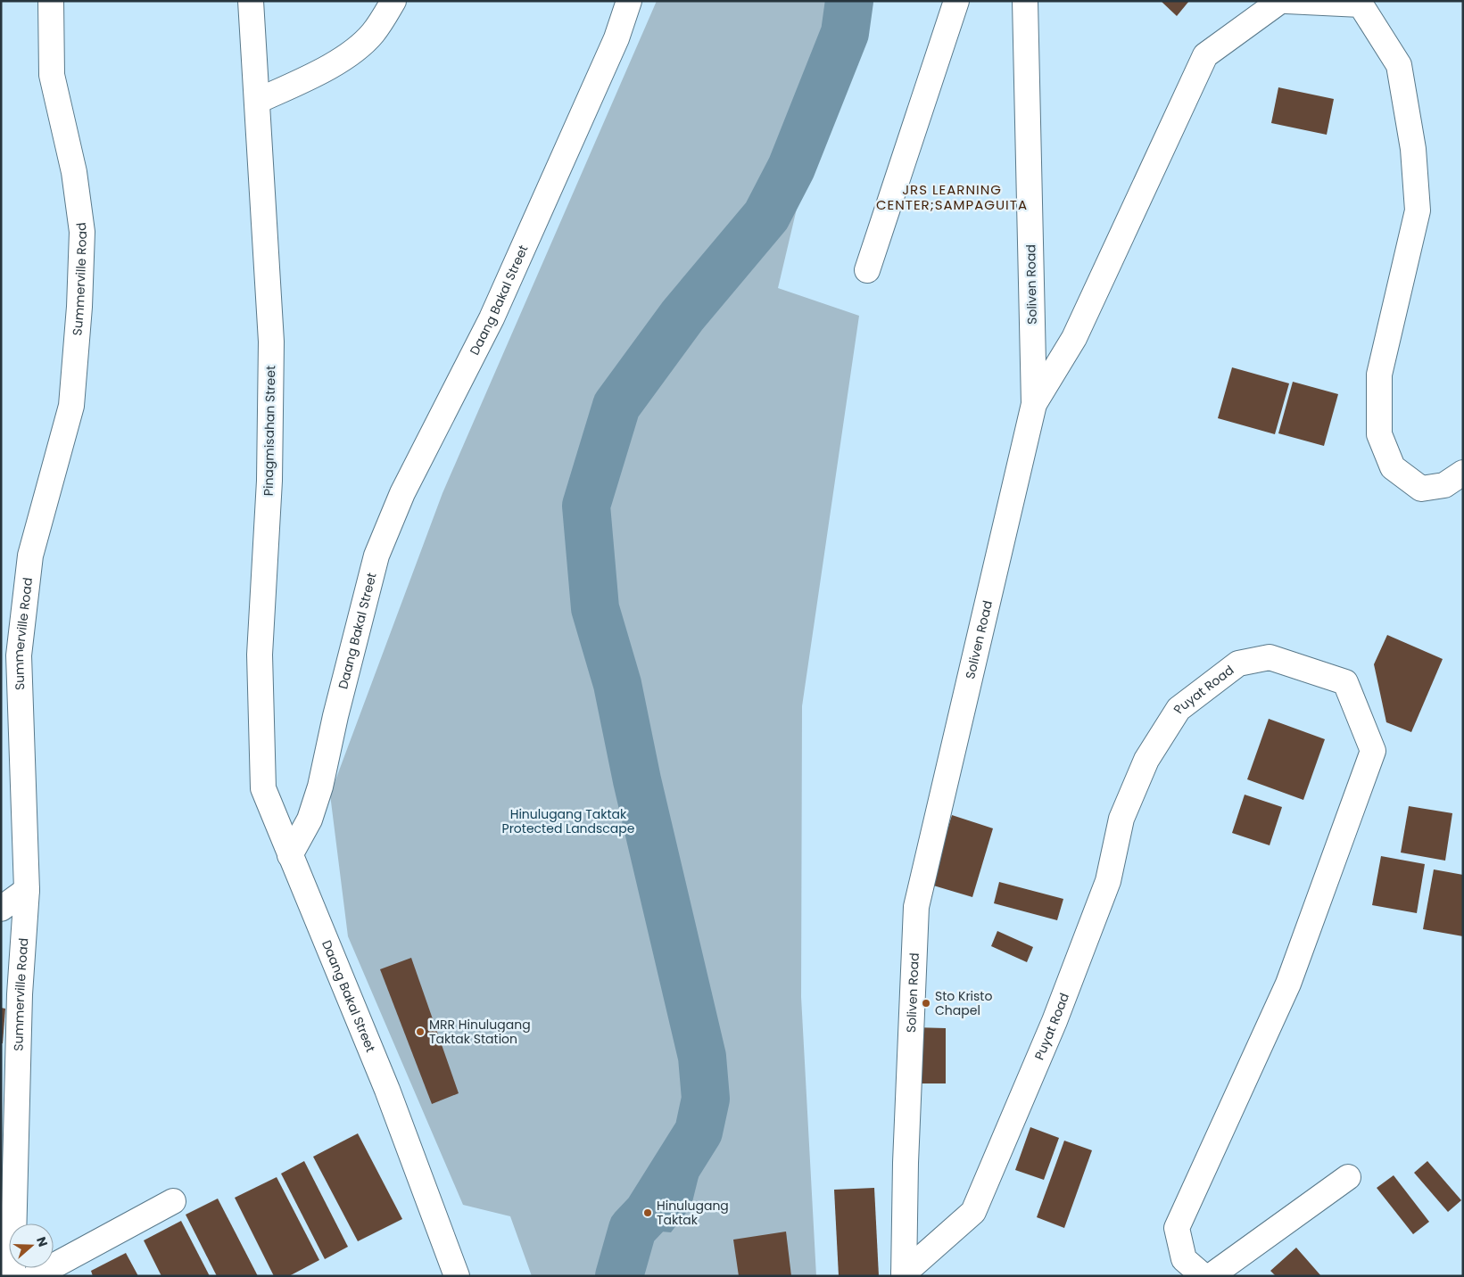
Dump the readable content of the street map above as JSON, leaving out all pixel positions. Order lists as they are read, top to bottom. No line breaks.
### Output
{"streets":{"street":["Summerville Road","Soliven Road","Daang Bakal Street","Pinagmisahan Street","Puyat Road"]},"crossings":[["Soliven Road","Puyat Road"],["Daang Bakal Street","Pinagmisahan Street"]],"districts":["JRS LEARNING CENTER;SAMPAGUITA"],"parks":["Hinulugang Taktak Protected Landscape"],"places":["Sto Kristo Chapel","MRR Hinulugang Taktak Station","Hinulugang Taktak"],"north":"right"}
